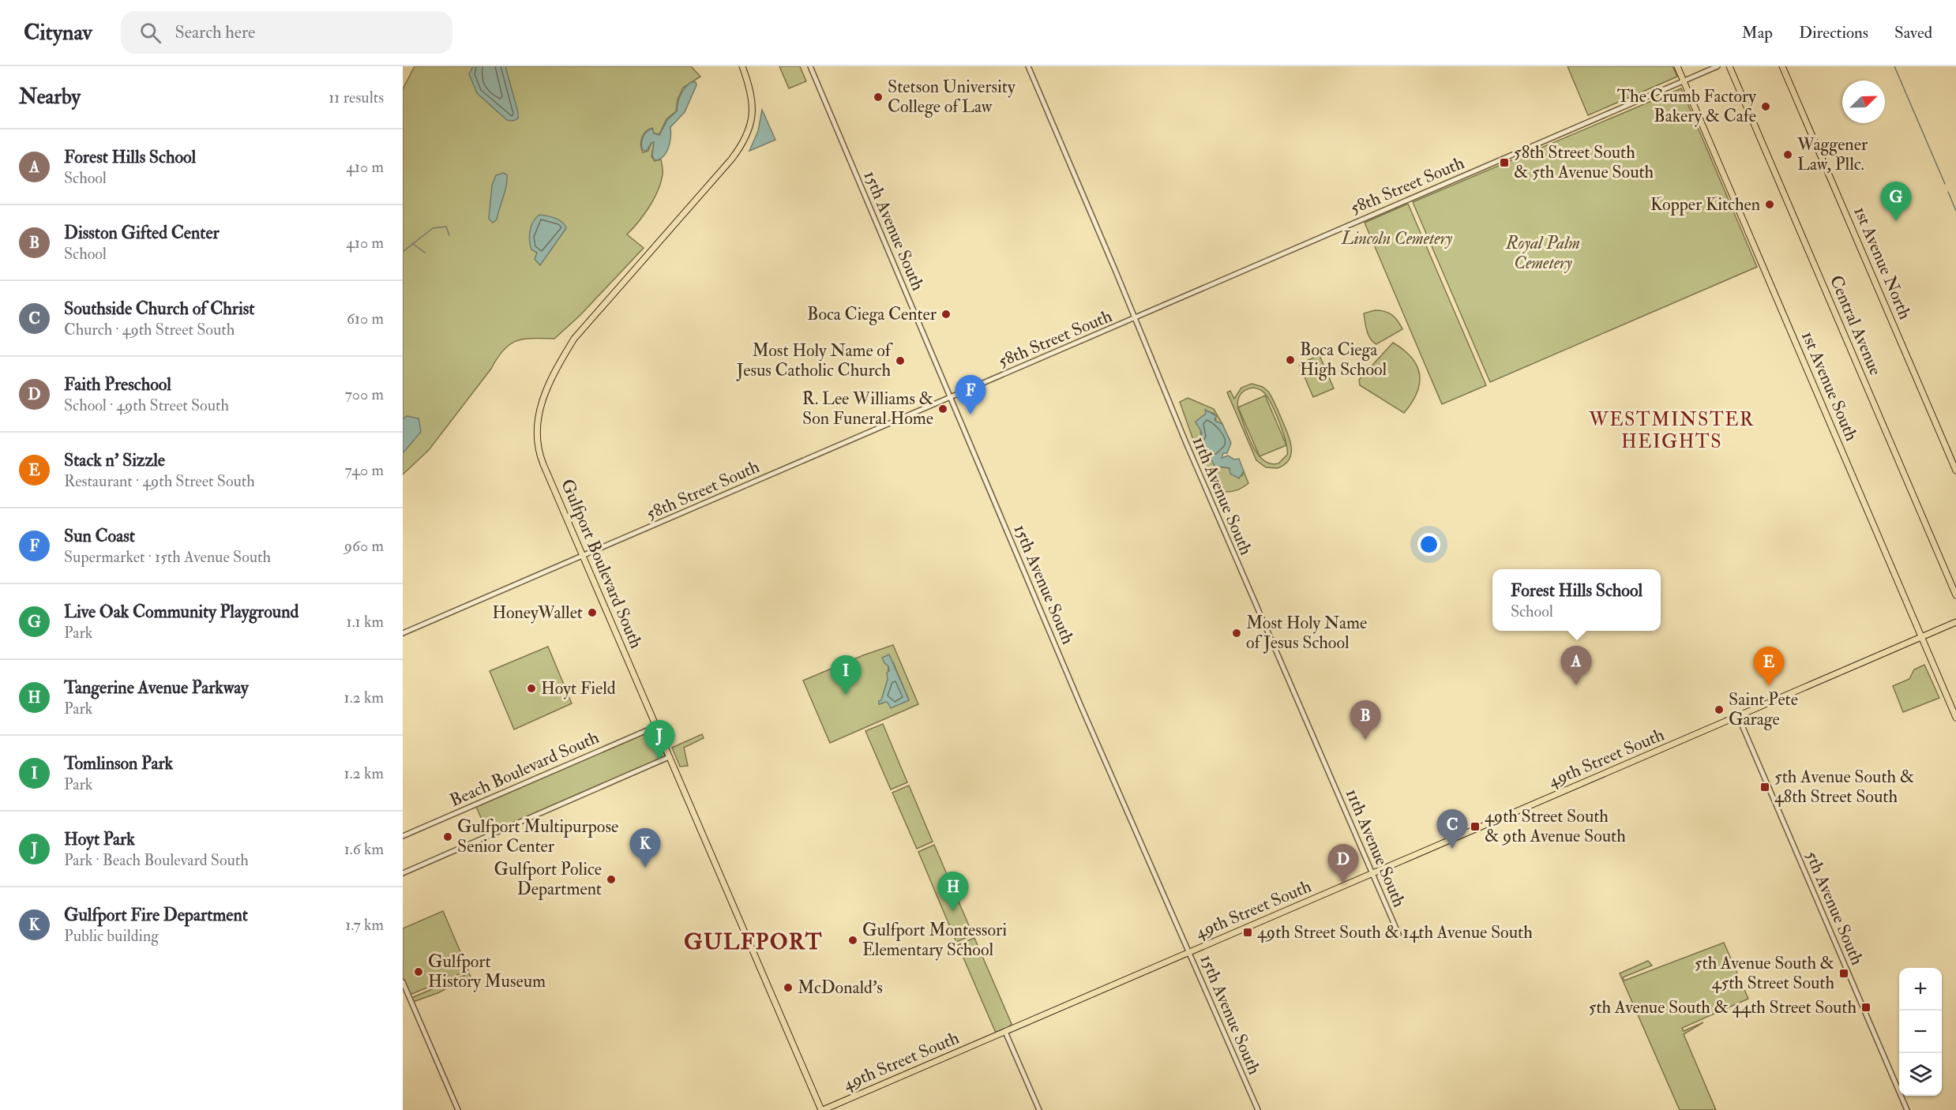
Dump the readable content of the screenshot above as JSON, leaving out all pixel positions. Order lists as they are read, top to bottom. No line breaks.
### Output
{"streets":{"main road":["1st Avenue North","Central Avenue","1st Avenue South","Gulfport Boulevard South","49th Street South"],"street":["58th Street South","15th Avenue South","11th Avenue South","Beach Boulevard South","5th Avenue South"]},"crossings":[["58th Street South","15th Avenue South"],["58th Street South","1st Avenue South"],["58th Street South","11th Avenue South"],["58th Street South","Gulfport Boulevard South"],["15th Avenue South","49th Street South"],["1st Avenue South","49th Street South"],["11th Avenue South","49th Street South"],["Gulfport Boulevard South","49th Street South"],["Gulfport Boulevard South","Beach Boulevard South"],["49th Street South","5th Avenue South"]],"districts":["WESTMINSTER HEIGHTS","GULFPORT"],"parks":["Lincoln Cemetery","Royal Palm Cemetery"],"places":{"other":["Stetson University College of Law","The Crumb Factory Bakery & Cafe","Waggener Law, Pllc.","Kopper Kitchen","Boca Ciega Center","Boca Ciega High School","Most Holy Name of Jesus Catholic Church","R. Lee Williams & Son Funeral Home","HoneyWallet","Most Holy Name of Jesus School","Hoyt Field","Saint Pete Garage","Gulfport Multipurpose Senior Center","Gulfport Police Department","Gulfport Montessori Elementary School","Gulfport History Museum","McDonald's"],"transit":["58th Street South & 5th Avenue South","5th Avenue South & 48th Street South","49th Street South & 9th Avenue South","49th Street South & 14th Avenue South","5th Avenue South & 45th Street South","5th Avenue South & 44th Street South"]},"north":"top right","page":{"header":"Citynav","search":"Search here","nav":["Map","Directions","Saved"],"heading":["Nearby","11 results"],"list":[{"mark":"A","name":"Forest Hills School","note":"School","value":"410 m"},{"mark":"B","name":"Disston Gifted Center","note":"School","value":"410 m"},{"mark":"C","name":"Southside Church of Christ","note":"Church · 49th Street South","value":"610 m"},{"mark":"D","name":"Faith Preschool","note":"School · 49th Street South","value":"700 m"},{"mark":"E","name":"Stack n' Sizzle","note":"Restaurant · 49th Street South","value":"740 m"},{"mark":"F","name":"Sun Coast","note":"Supermarket · 15th Avenue South","value":"960 m"},{"mark":"G","name":"Live Oak Community Playground","note":"Park","value":"1.1 km"},{"mark":"H","name":"Tangerine Avenue Parkway","note":"Park","value":"1.2 km"},{"mark":"I","name":"Tomlinson Park","note":"Park","value":"1.2 km"},{"mark":"J","name":"Hoyt Park","note":"Park · Beach Boulevard South","value":"1.6 km"},{"mark":"K","name":"Gulfport Fire Department","note":"Public building","value":"1.7 km"}],"pins":["G","F","A","E","I","B","J","C","K","D","H"],"popup":["Forest Hills School","School"],"map_buttons":["+","−"]}}
